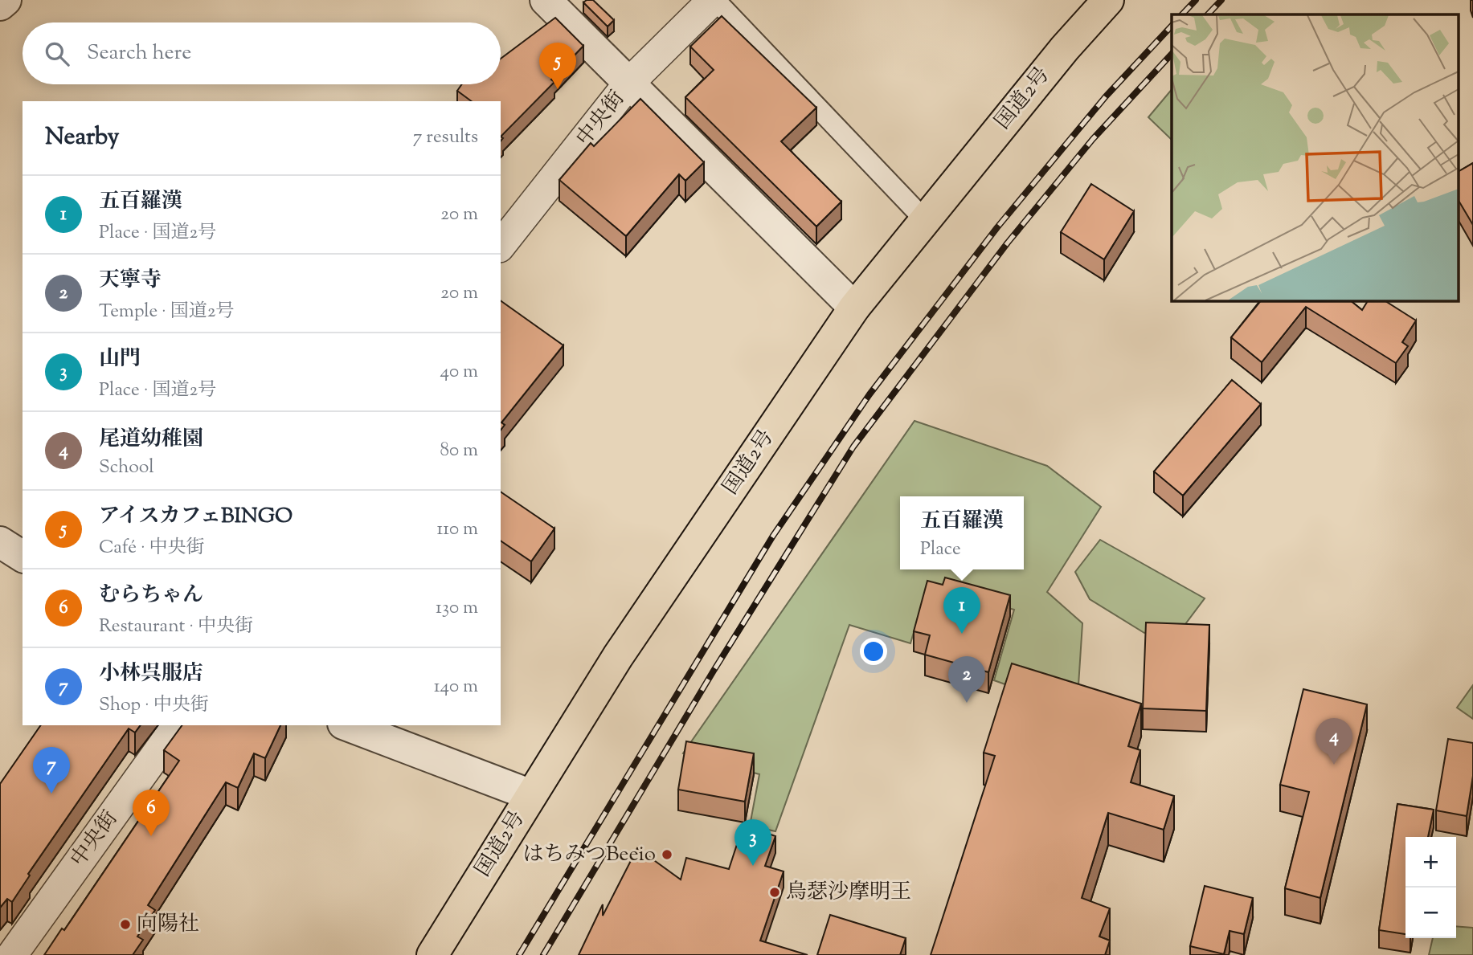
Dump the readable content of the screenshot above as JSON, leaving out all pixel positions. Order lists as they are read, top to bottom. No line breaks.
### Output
{"streets":{"highway":["国道2号"],"street":["中央街"]},"places":["はちみつBeeio","烏瑟沙摩明王","向陽社"],"page":{"search":"Search here","pins":["5","1","2","4","7","6","3"],"heading":["Nearby","7 results"],"list":[{"mark":"1","name":"五百羅漢","note":"Place · 国道2号","value":"20 m"},{"mark":"2","name":"天寧寺","note":"Temple · 国道2号","value":"20 m"},{"mark":"3","name":"山門","note":"Place · 国道2号","value":"40 m"},{"mark":"4","name":"尾道幼稚園","note":"School","value":"80 m"},{"mark":"5","name":"アイスカフェBINGO","note":"Café · 中央街","value":"110 m"},{"mark":"6","name":"むらちゃん","note":"Restaurant · 中央街","value":"130 m"},{"mark":"7","name":"小林呉服店","note":"Shop · 中央街","value":"140 m"}],"popup":["五百羅漢","Place"],"map_buttons":["+","−"]}}
